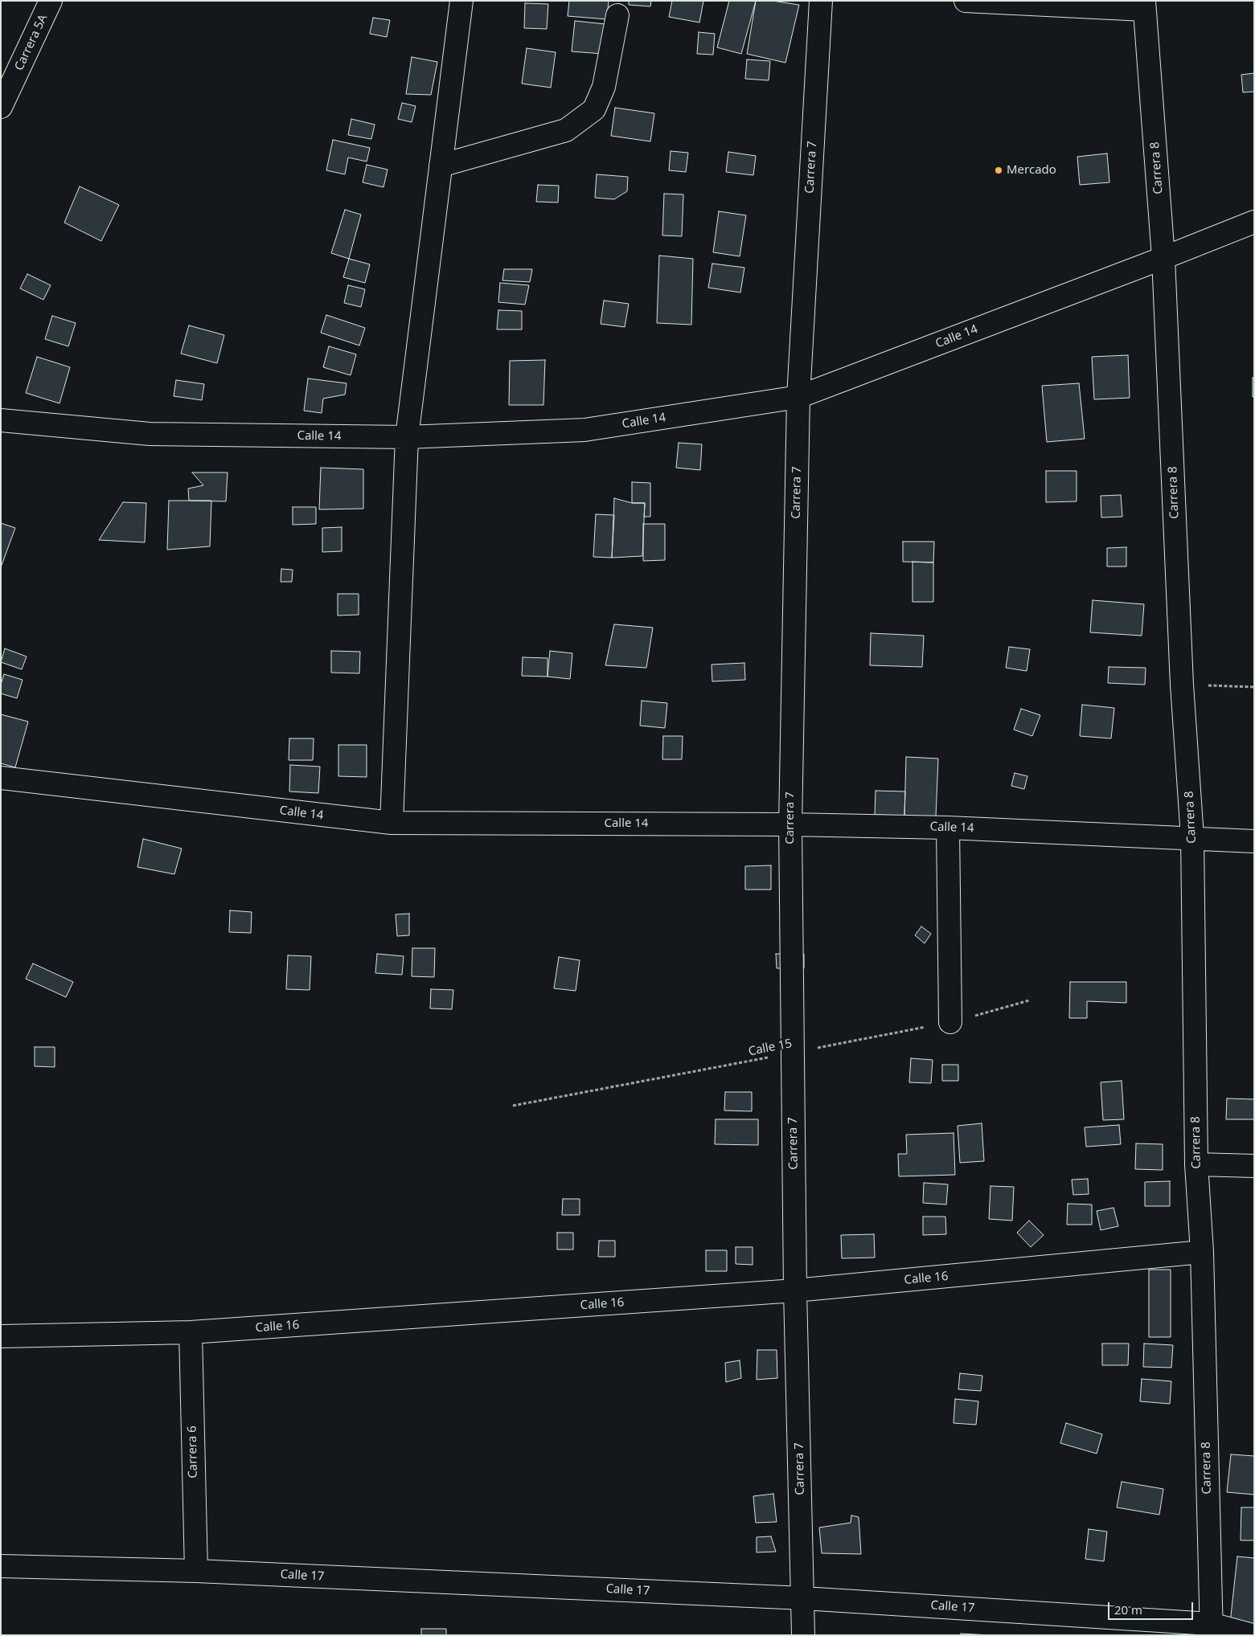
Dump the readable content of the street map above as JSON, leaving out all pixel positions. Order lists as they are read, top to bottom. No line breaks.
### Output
{"streets":{"street":["Carrera 5A","Carrera 7","Carrera 8","Calle 14","Calle 16","Carrera 6","Calle 17"],"path":["Calle 15"]},"crossings":[["Carrera 7","Calle 14"],["Carrera 7","Calle 15"],["Carrera 7","Calle 16"],["Carrera 7","Calle 17"],["Carrera 8","Calle 14"],["Carrera 8","Calle 16"],["Carrera 8","Calle 17"],["Calle 16","Carrera 6"],["Carrera 6","Calle 17"]],"places":["Mercado"],"scale_bar":"20 m"}
